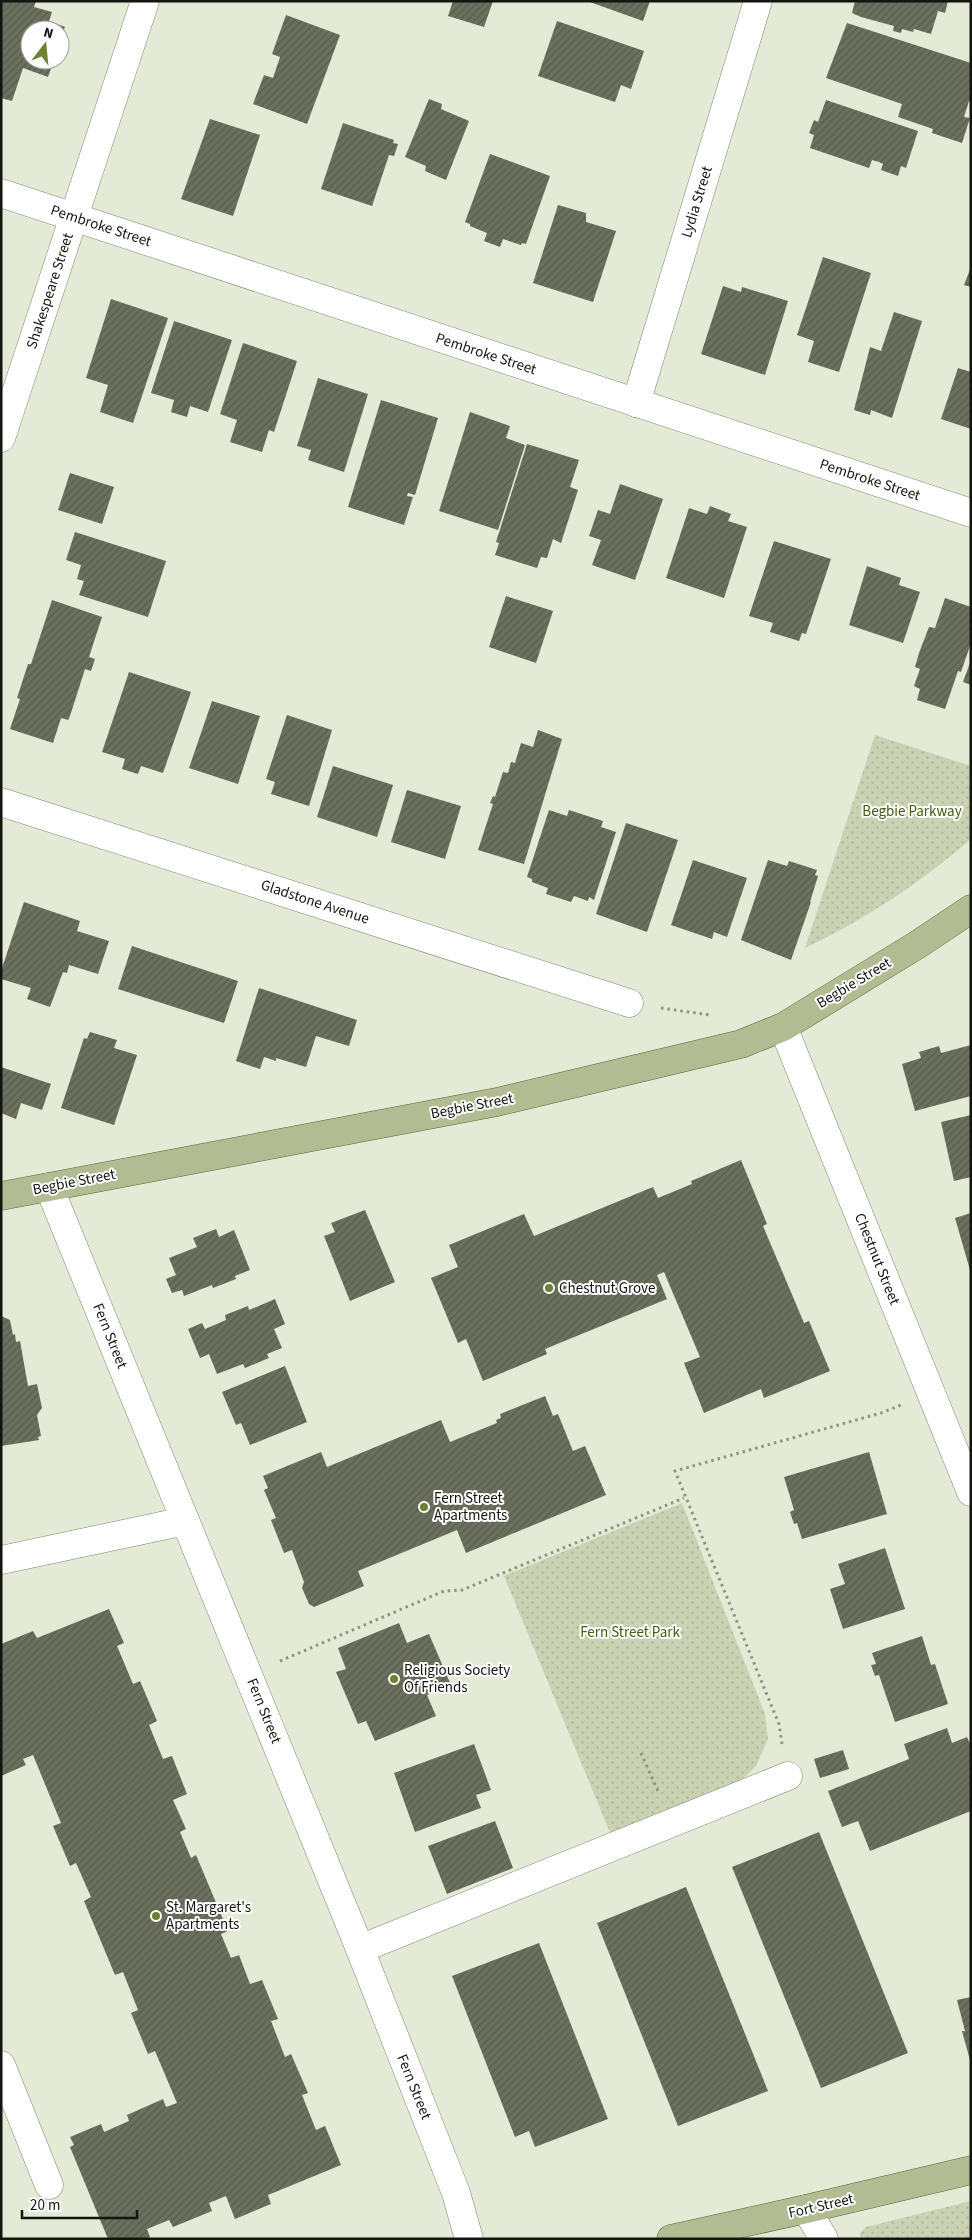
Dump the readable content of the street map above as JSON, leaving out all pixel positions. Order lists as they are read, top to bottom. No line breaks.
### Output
{"streets":{"main road":["Begbie Street","Fort Street"],"street":["Lydia Street","Pembroke Street","Shakespeare Street","Gladstone Avenue","Chestnut Street","Fern Street"]},"crossings":[["Lydia Street","Pembroke Street"],["Pembroke Street","Shakespeare Street"],["Begbie Street","Chestnut Street"],["Begbie Street","Fern Street"]],"parks":["Begbie Parkway","Fern Street Park"],"places":["Chestnut Grove","Fern Street Apartments","Religious Society Of Friends","St. Margaret's Apartments"],"scale_bar":"20 m","north":"top"}
